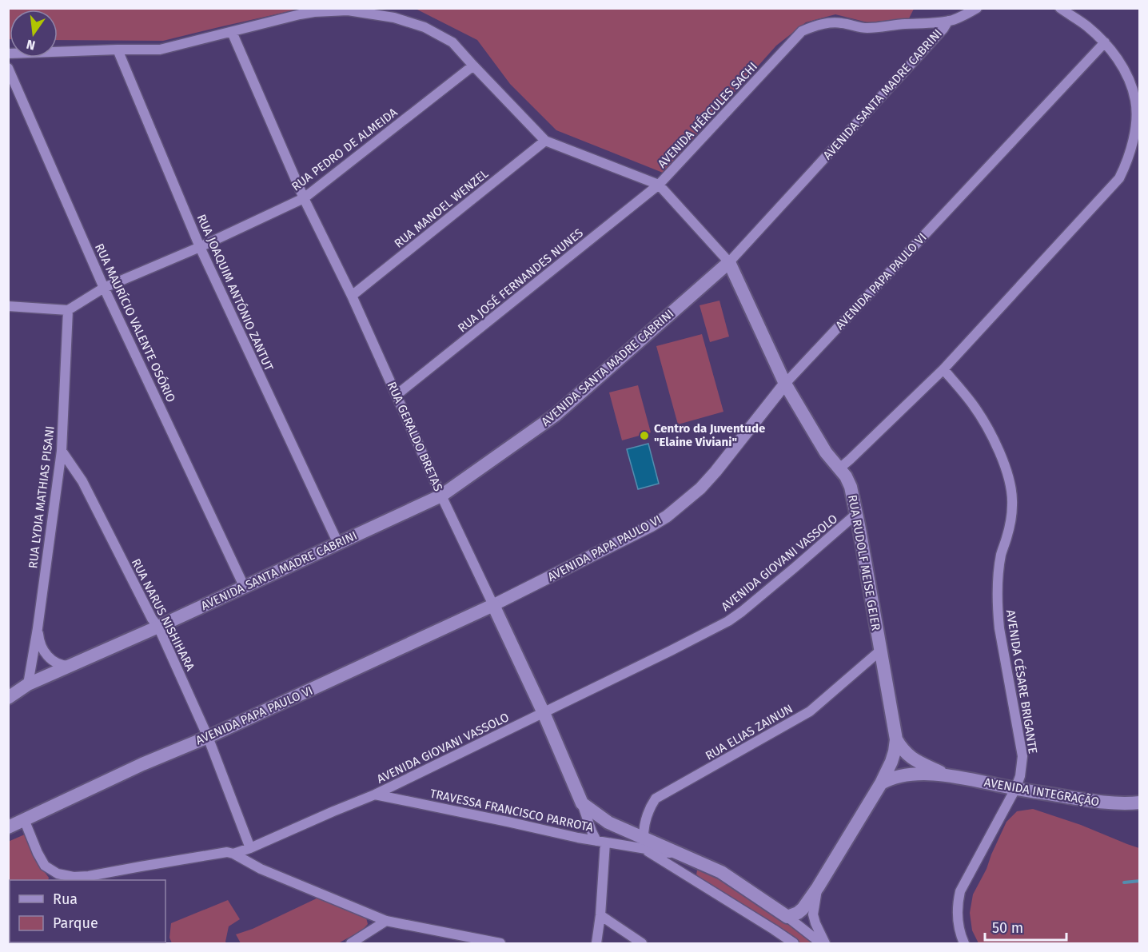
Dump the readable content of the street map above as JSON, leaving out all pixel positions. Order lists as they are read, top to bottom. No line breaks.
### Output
{"streets":{"main road":["AVENIDA SANTA MADRE CABRINI","AVENIDA PAPA PAULO VI","RUA GERALDO BRETAS","RUA RUDOLF MEISE GEIER","AVENIDA INTEGRAÇÃO"],"street":["AVENIDA HÉRCULES SACHI","RUA PEDRO DE ALMEIDA","RUA MANOEL WENZEL","RUA JOSÉ FERNANDES NUNES","RUA JOAQUIM ANTÓNIO ZANTUT","RUA MAURÍCIO VALENTE OSÓRIO","RUA LYDIA MATHIAS PISANI","AVENIDA GIOVANI VASSOLO","RUA NARUS NISHIHARA","AVENIDA CÉSARE BRIGANTE","RUA ELIAS ZAINUN","TRAVESSA FRANCISCO PARROTA"]},"crossings":[["AVENIDA SANTA MADRE CABRINI","AVENIDA HÉRCULES SACHI"],["AVENIDA SANTA MADRE CABRINI","RUA JOAQUIM ANTÓNIO ZANTUT"],["AVENIDA SANTA MADRE CABRINI","RUA MAURÍCIO VALENTE OSÓRIO"],["AVENIDA SANTA MADRE CABRINI","RUA GERALDO BRETAS"],["AVENIDA SANTA MADRE CABRINI","RUA LYDIA MATHIAS PISANI"],["AVENIDA SANTA MADRE CABRINI","RUA RUDOLF MEISE GEIER"],["AVENIDA SANTA MADRE CABRINI","RUA NARUS NISHIHARA"],["AVENIDA HÉRCULES SACHI","RUA PEDRO DE ALMEIDA"],["AVENIDA HÉRCULES SACHI","RUA MANOEL WENZEL"],["AVENIDA HÉRCULES SACHI","RUA JOSÉ FERNANDES NUNES"],["AVENIDA HÉRCULES SACHI","RUA JOAQUIM ANTÓNIO ZANTUT"],["AVENIDA HÉRCULES SACHI","RUA GERALDO BRETAS"],["AVENIDA HÉRCULES SACHI","RUA RUDOLF MEISE GEIER"],["RUA PEDRO DE ALMEIDA","RUA JOAQUIM ANTÓNIO ZANTUT"],["RUA PEDRO DE ALMEIDA","RUA MAURÍCIO VALENTE OSÓRIO"],["RUA PEDRO DE ALMEIDA","RUA GERALDO BRETAS"],["RUA PEDRO DE ALMEIDA","RUA LYDIA MATHIAS PISANI"],["RUA MANOEL WENZEL","RUA GERALDO BRETAS"],["RUA JOSÉ FERNANDES NUNES","RUA GERALDO BRETAS"],["RUA JOSÉ FERNANDES NUNES","RUA RUDOLF MEISE GEIER"],["AVENIDA PAPA PAULO VI","RUA GERALDO BRETAS"],["AVENIDA PAPA PAULO VI","AVENIDA GIOVANI VASSOLO"],["AVENIDA PAPA PAULO VI","RUA RUDOLF MEISE GEIER"],["AVENIDA PAPA PAULO VI","RUA NARUS NISHIHARA"],["RUA GERALDO BRETAS","AVENIDA GIOVANI VASSOLO"],["RUA GERALDO BRETAS","TRAVESSA FRANCISCO PARROTA"],["RUA LYDIA MATHIAS PISANI","RUA NARUS NISHIHARA"],["AVENIDA GIOVANI VASSOLO","RUA RUDOLF MEISE GEIER"],["AVENIDA GIOVANI VASSOLO","RUA NARUS NISHIHARA"],["AVENIDA GIOVANI VASSOLO","TRAVESSA FRANCISCO PARROTA"],["RUA RUDOLF MEISE GEIER","RUA ELIAS ZAINUN"],["RUA RUDOLF MEISE GEIER","AVENIDA INTEGRAÇÃO"],["AVENIDA CÉSARE BRIGANTE","AVENIDA INTEGRAÇÃO"],["RUA ELIAS ZAINUN","TRAVESSA FRANCISCO PARROTA"]],"places":["Centro da Juventude \"Elaine Viviani\""],"legend":["Rua","Parque"],"scale_bar":"50 m","north":"bottom"}
